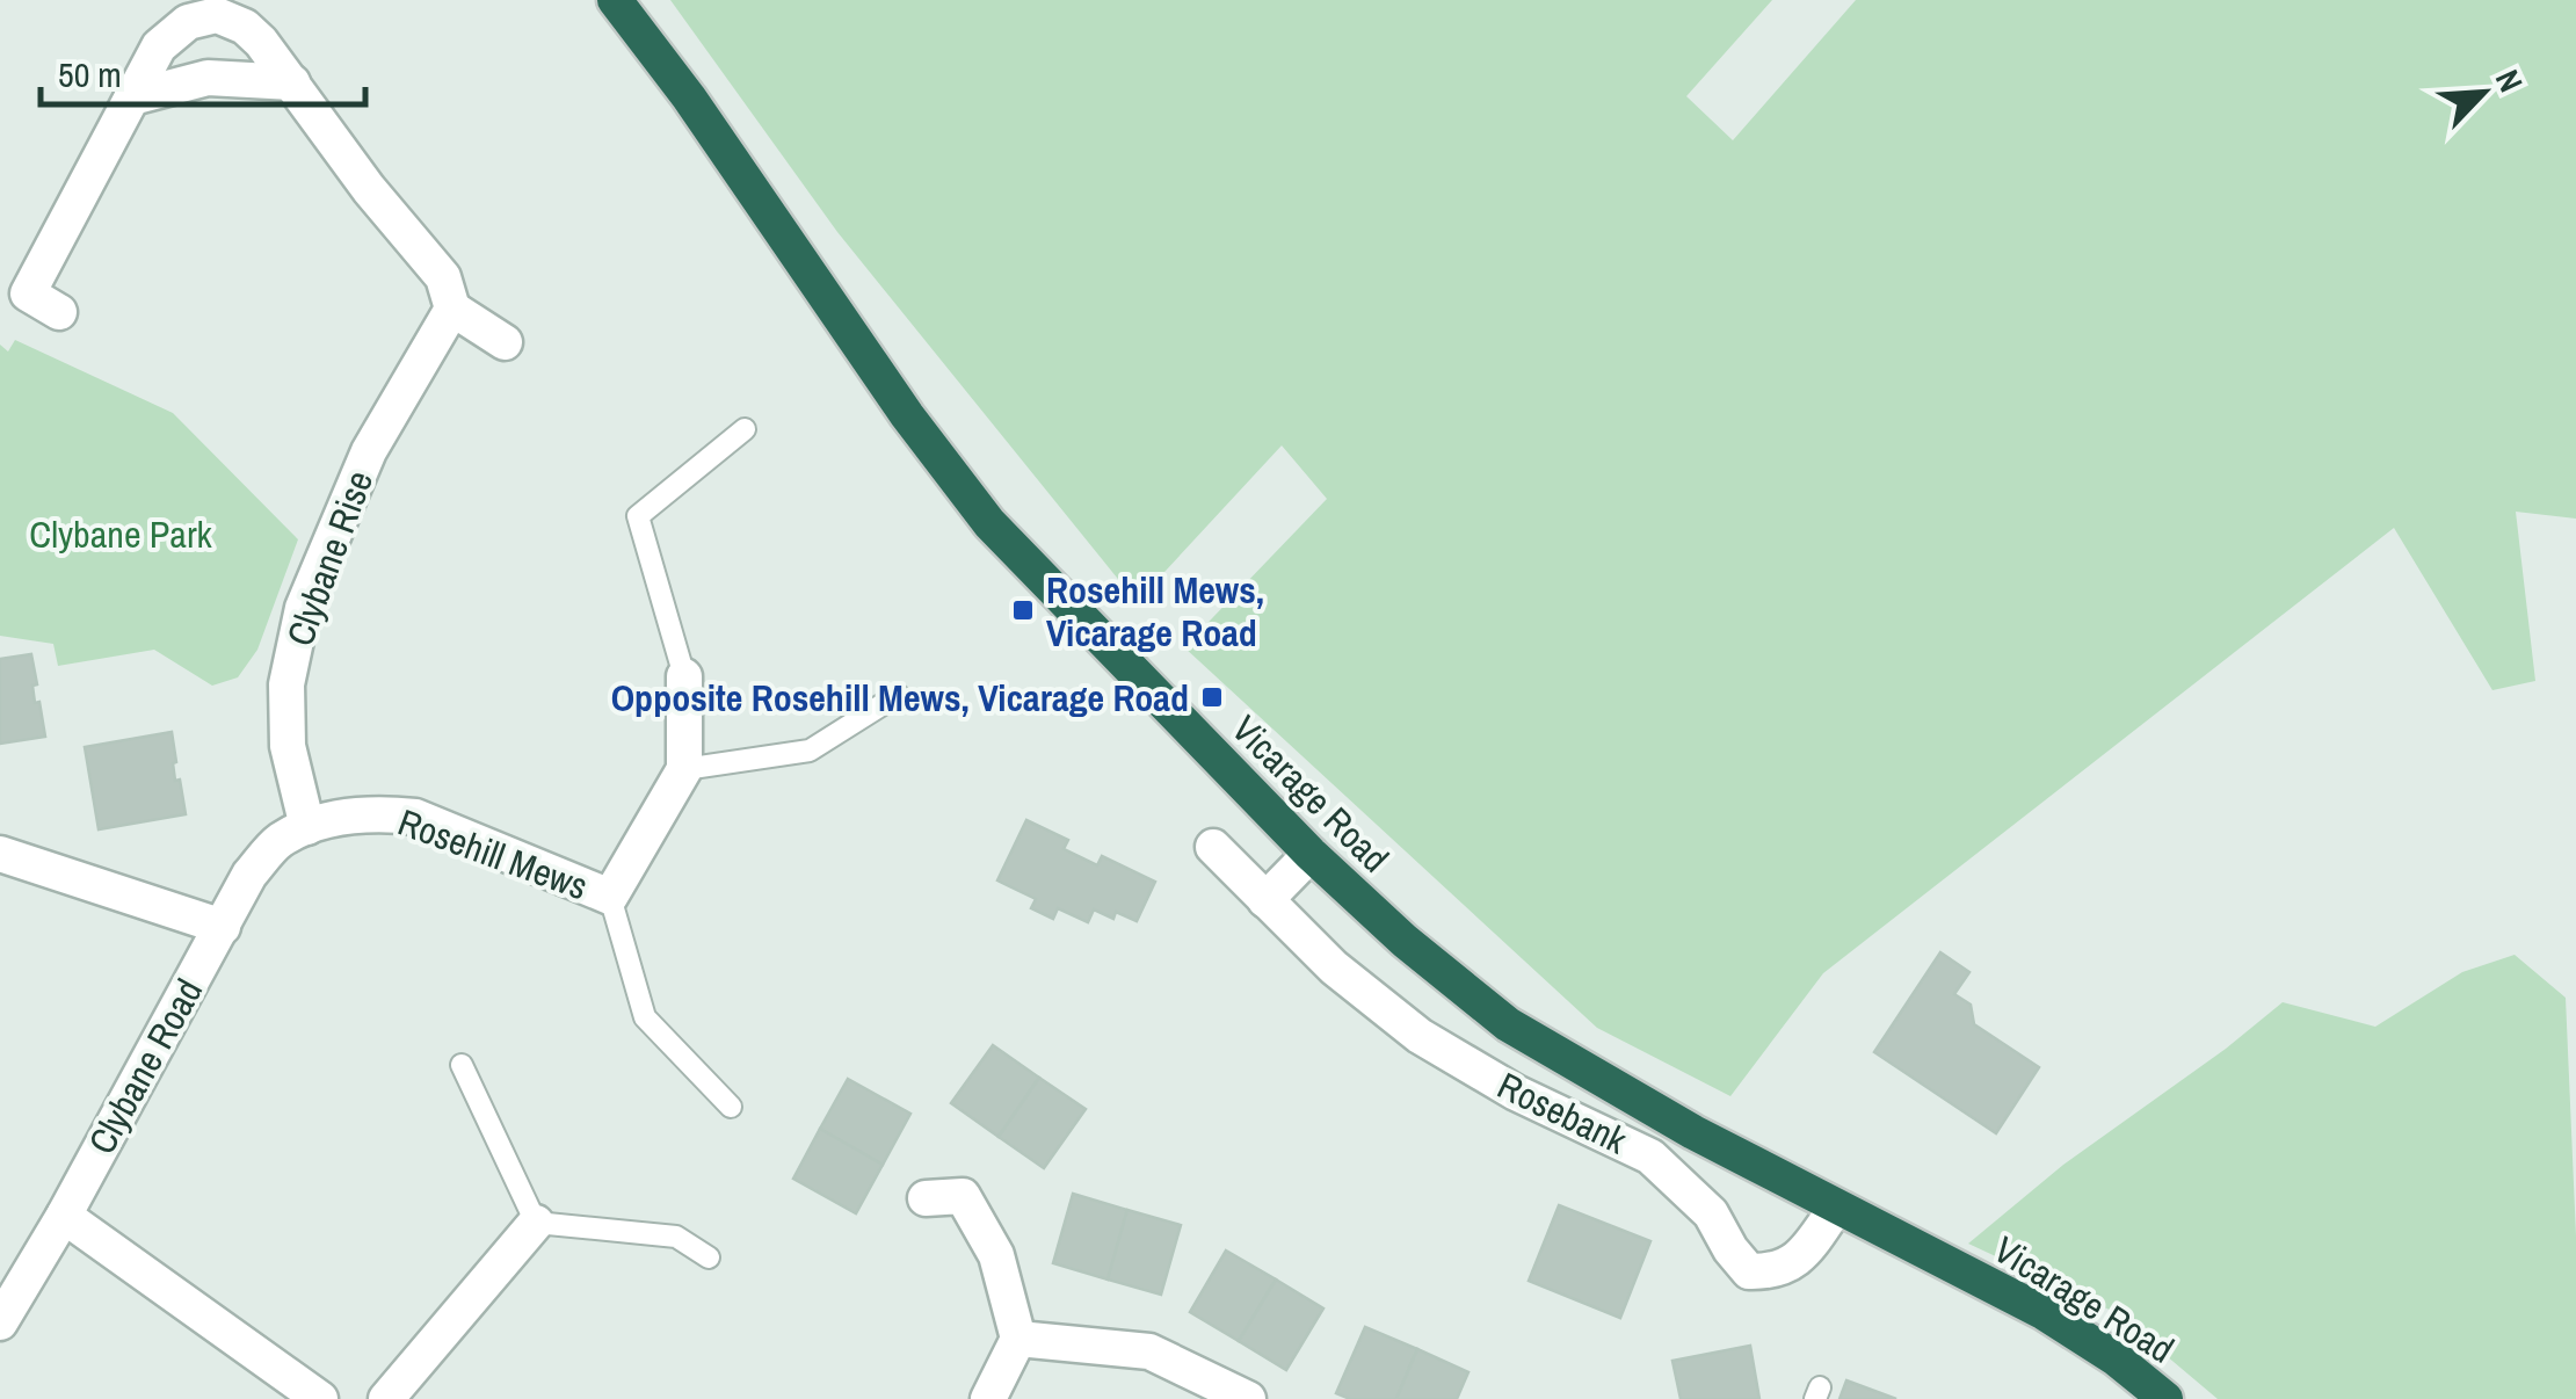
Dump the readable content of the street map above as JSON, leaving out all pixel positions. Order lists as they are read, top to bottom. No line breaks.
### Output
{"streets":{"highway":["Vicarage Road"],"street":["Clybane Rise","Rosehill Mews","Clybane Road","Rosebank"]},"crossings":[["Clybane Rise","Rosehill Mews"],["Clybane Rise","Clybane Road"],["Vicarage Road","Rosebank"],["Rosehill Mews","Clybane Road"]],"parks":["Clybane Park"],"places":{"transit":["Rosehill Mews, Vicarage Road","Opposite Rosehill Mews, Vicarage Road"]},"scale_bar":"50 m","north":"top right"}
